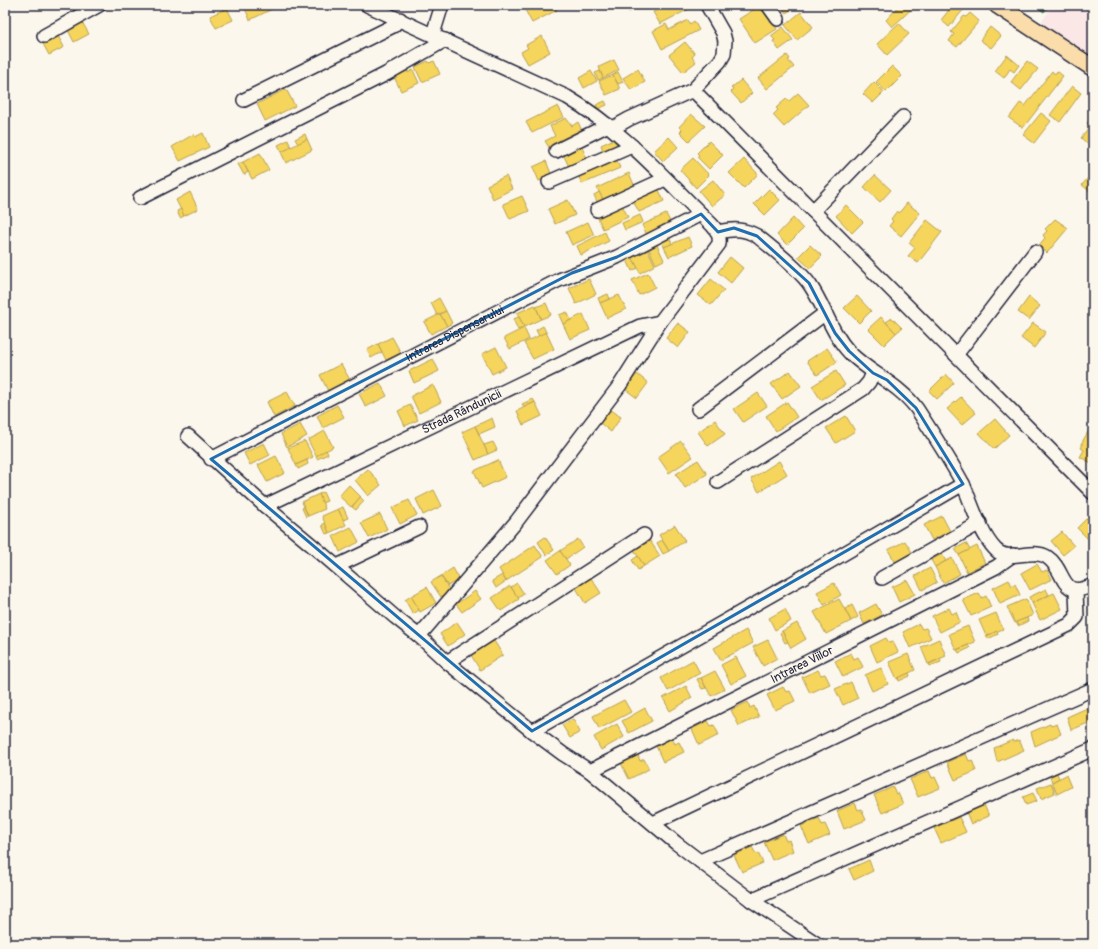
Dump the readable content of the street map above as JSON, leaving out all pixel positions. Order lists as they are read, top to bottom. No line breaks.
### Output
{"streets":{"street":["Intrarea Dispensarului","Strada Rândunicii","Intrarea Viilor"]}}
